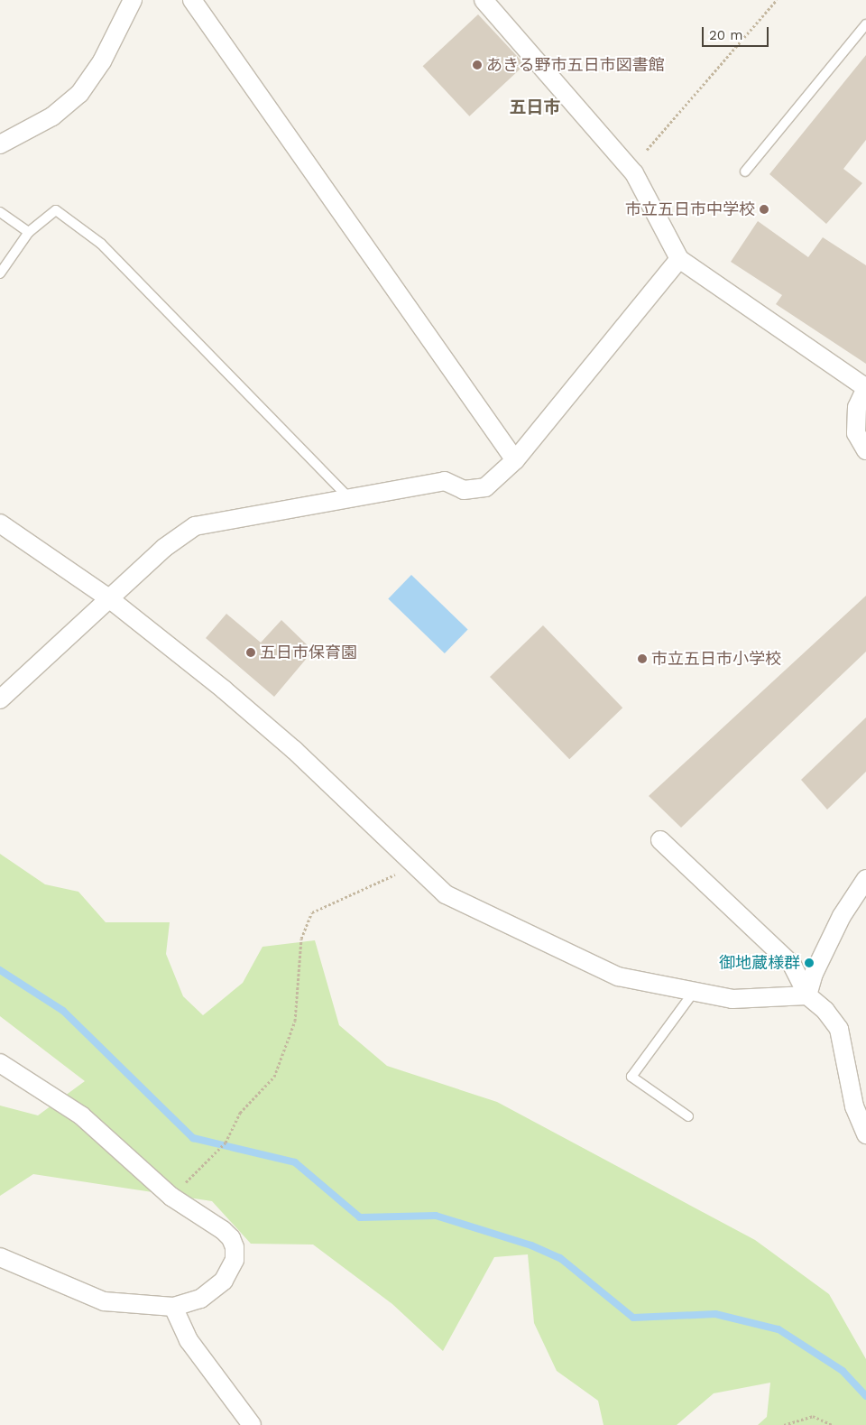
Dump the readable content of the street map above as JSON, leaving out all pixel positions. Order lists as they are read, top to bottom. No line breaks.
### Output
{"districts":["五日市"],"places":["あきる野市五日市図書館","市立五日市中学校","五日市保育園","市立五日市小学校","御地蔵様群"],"scale_bar":"20 m"}
